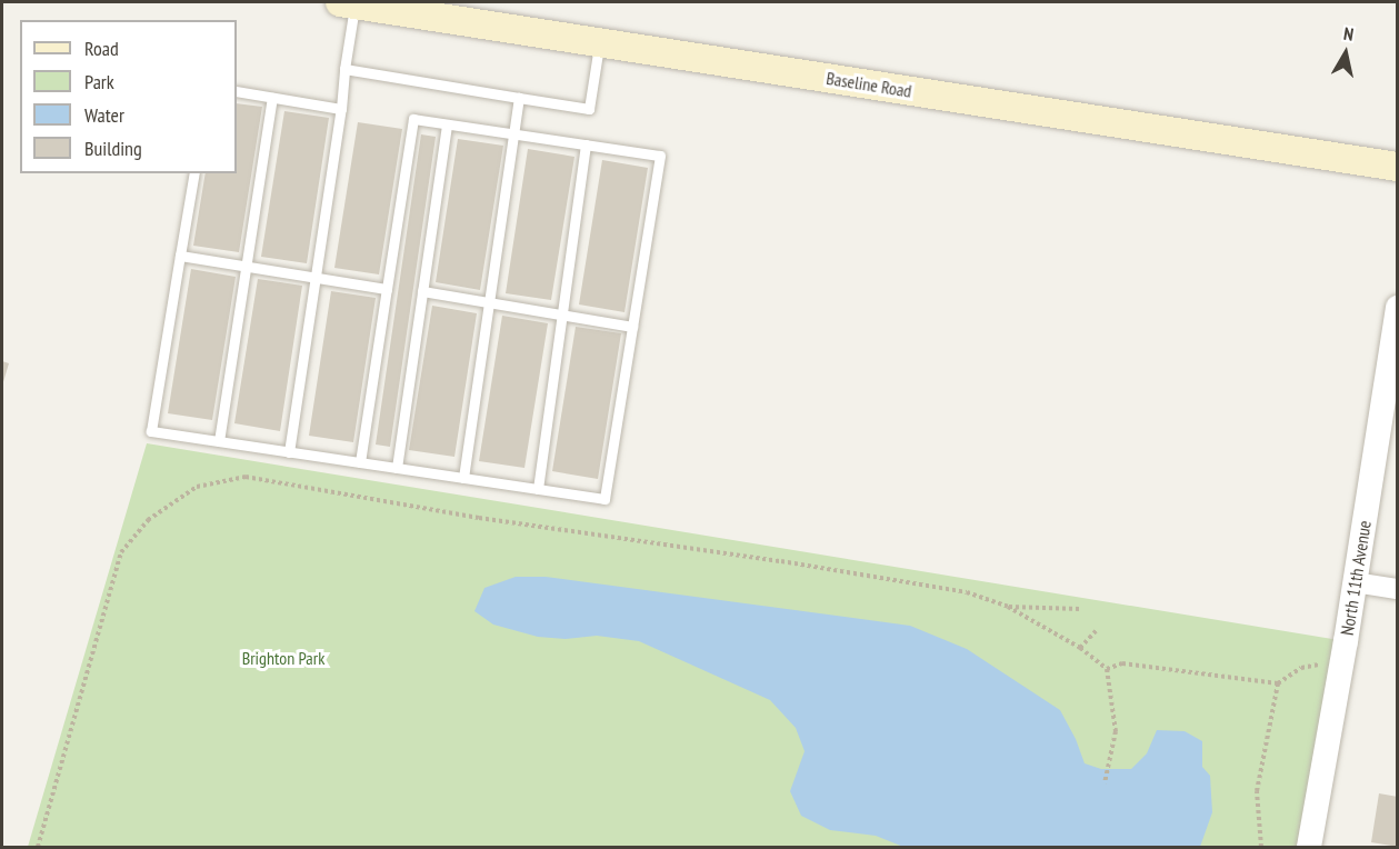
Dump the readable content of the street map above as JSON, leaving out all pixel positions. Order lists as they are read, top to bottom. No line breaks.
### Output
{"streets":{"main road":["Baseline Road"],"street":["North 11th Avenue"]},"parks":["Brighton Park"],"legend":["Road","Park","Water","Building"],"north":"top"}
